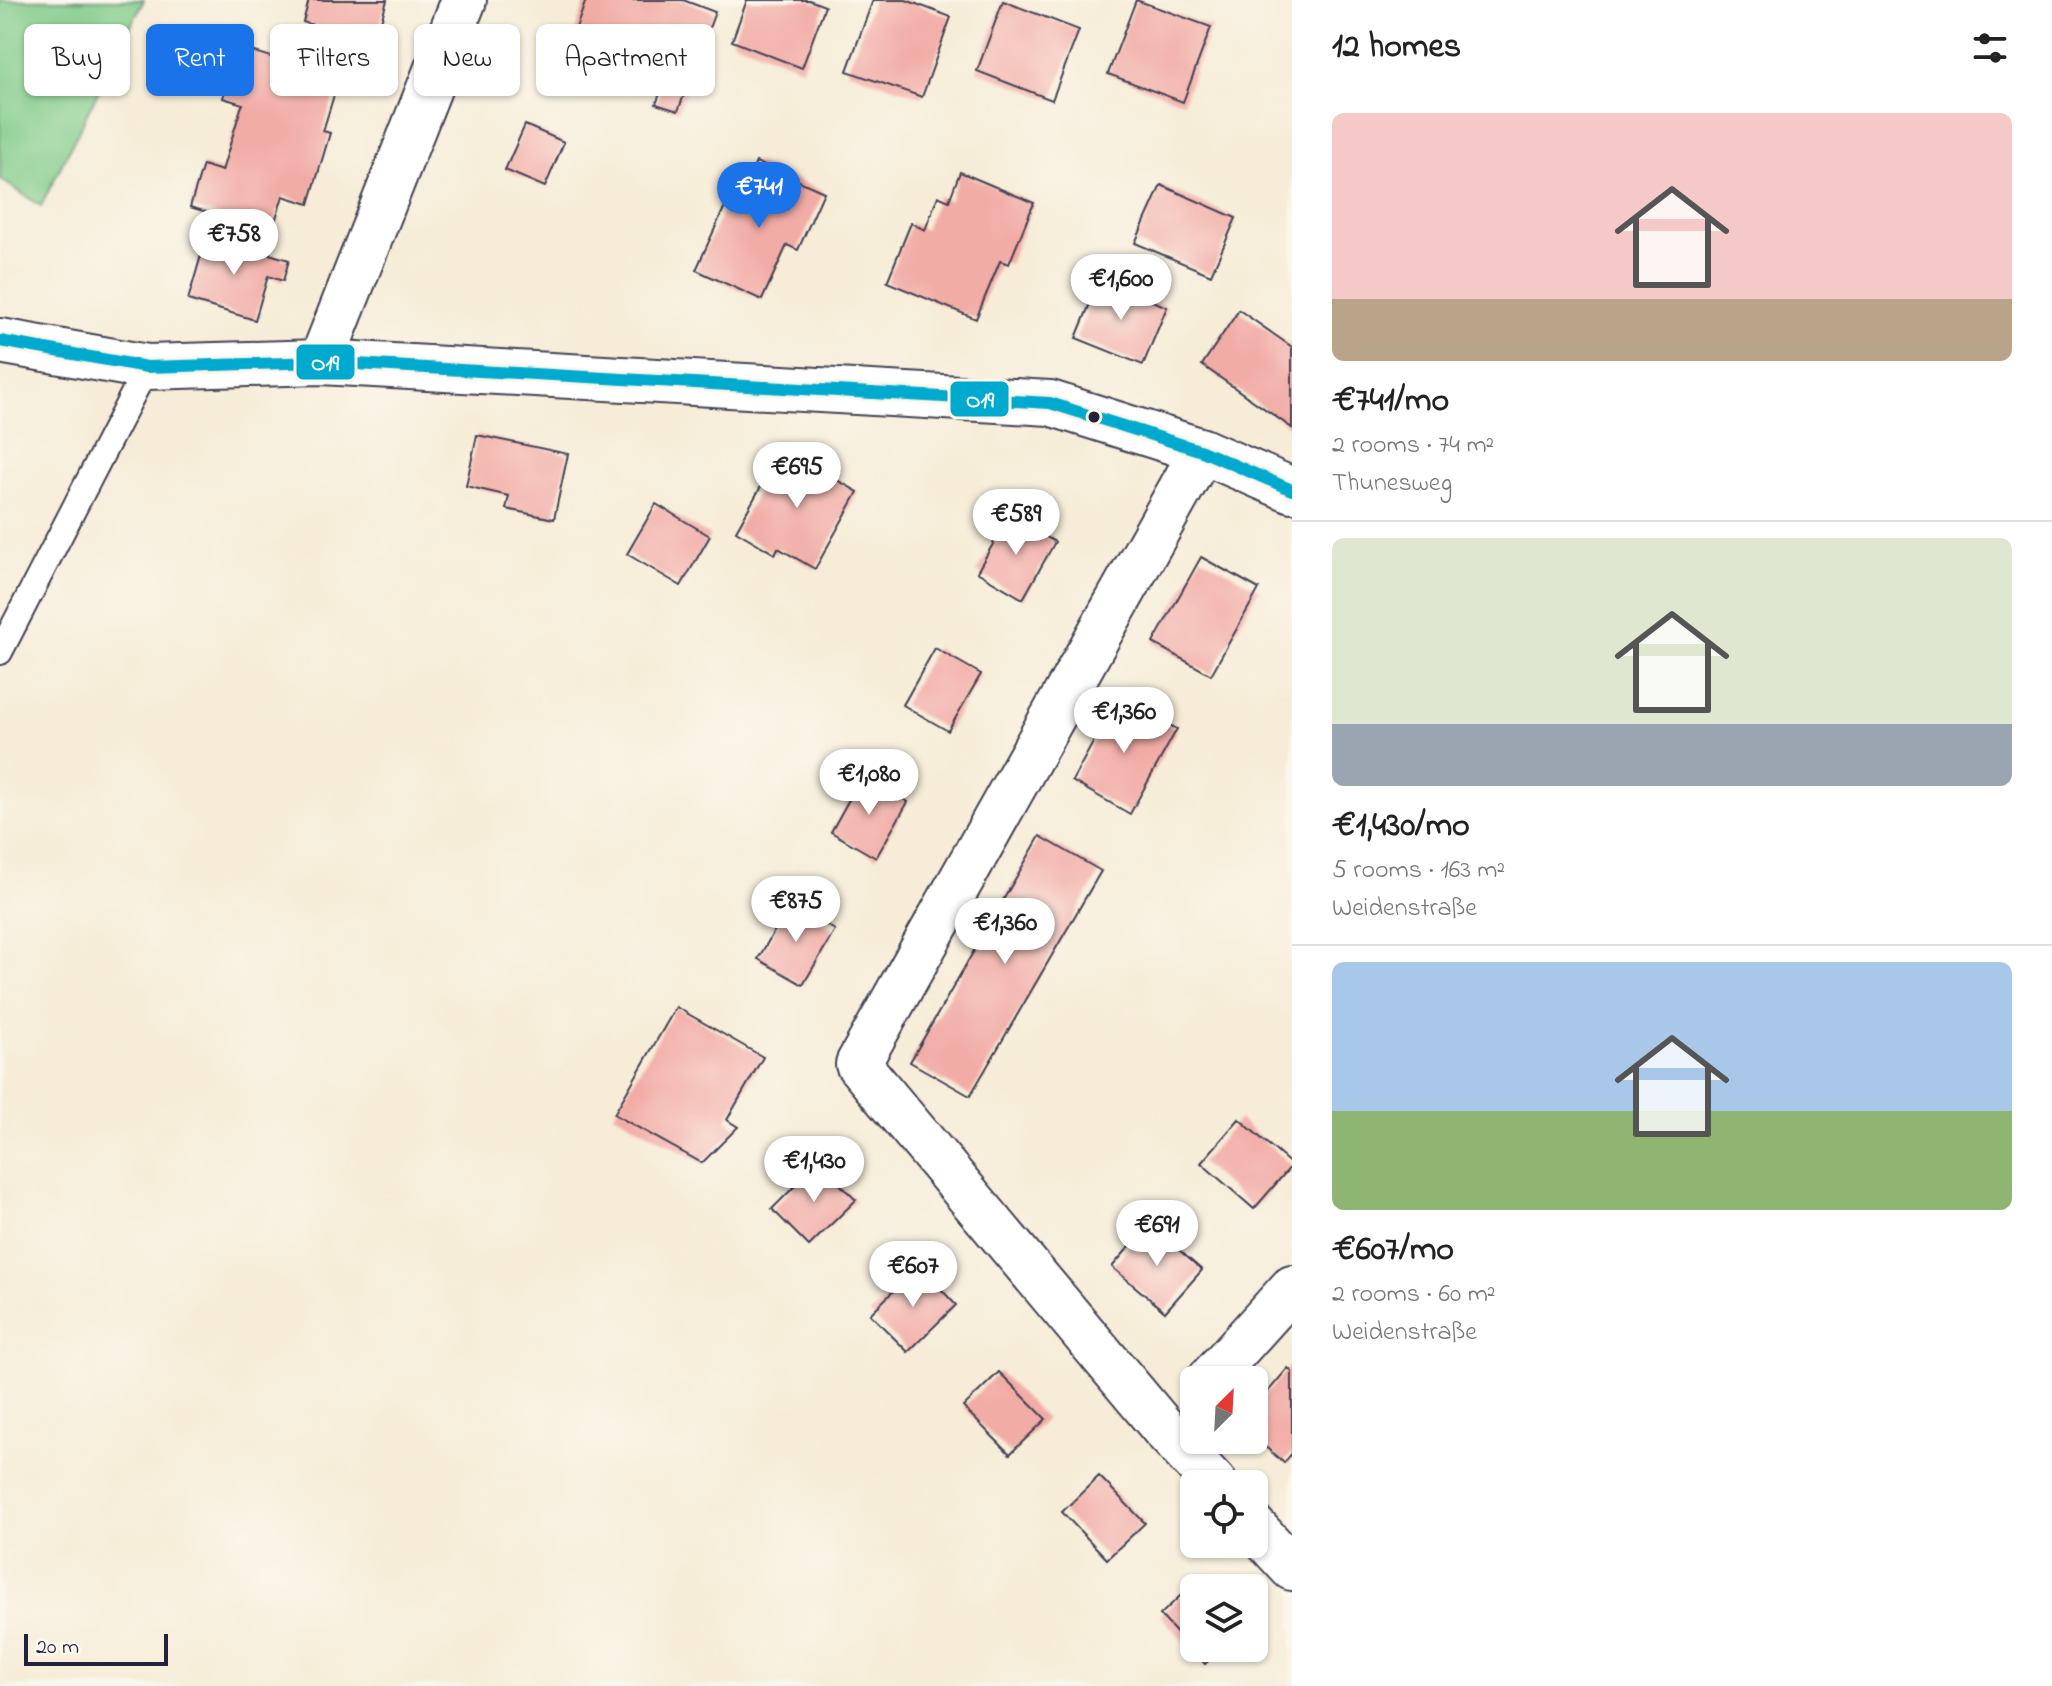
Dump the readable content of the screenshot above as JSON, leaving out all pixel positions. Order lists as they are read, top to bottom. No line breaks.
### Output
{"lines":["transit line O19"],"scale_bar":"20 m","north":"top right","page":{"heading":"12 homes","chip":["Buy","Rent","Filters","New","Apartment"],"list":[{"name":"€741/mo","note":"2 rooms · 74 m² · Thunesweg"},{"name":"€1,430/mo","note":"5 rooms · 163 m² · Weidenstraße"},{"name":"€607/mo","note":"2 rooms · 60 m² · Weidenstraße"}],"price":["€741","€758","€1,600","€695","€589","€1,360","€1,080","€875","€1,360","€1,430","€691","€607"],"scale":"20 m"}}
